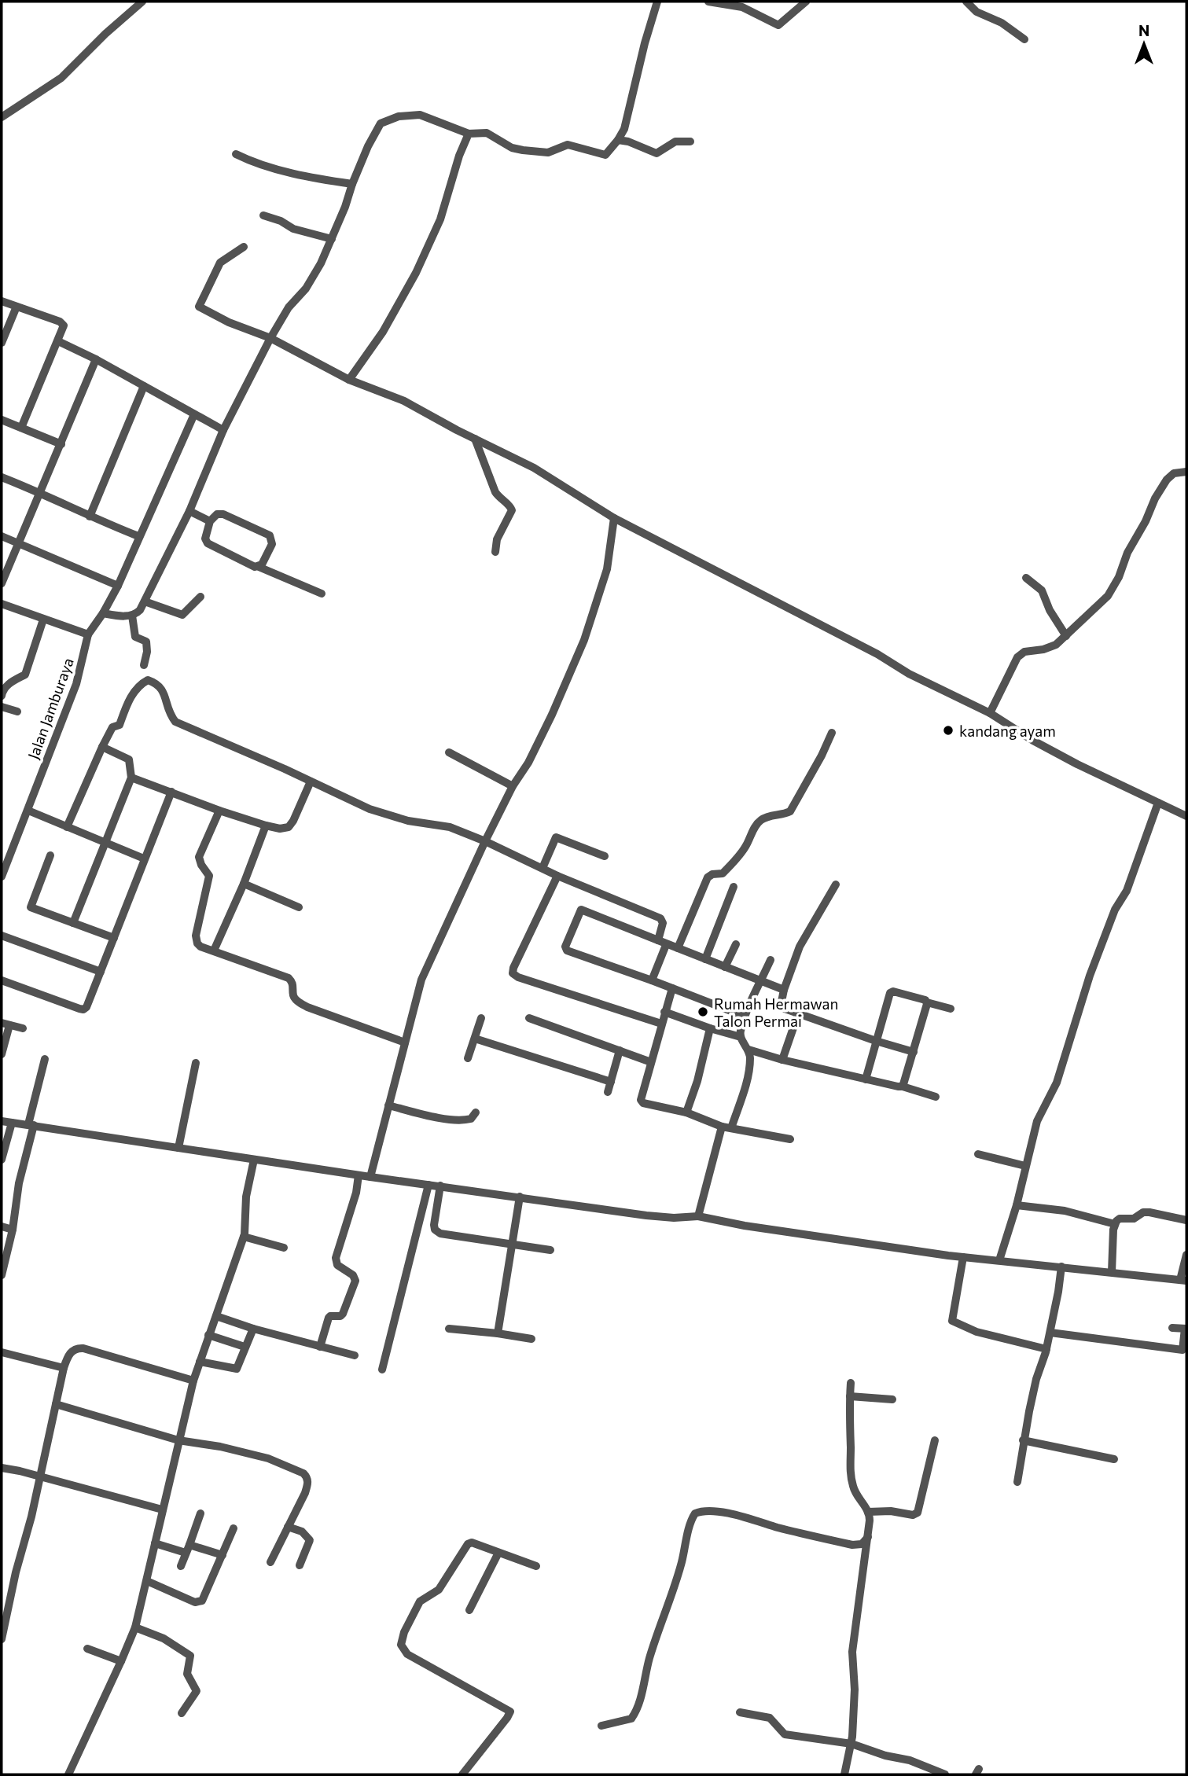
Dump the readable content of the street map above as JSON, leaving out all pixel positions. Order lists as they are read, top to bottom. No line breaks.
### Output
{"streets":{"street":["Jalan Jamburaya"]},"places":["kandang ayam","Rumah Hermawan Talon Permai"],"north":"top"}
